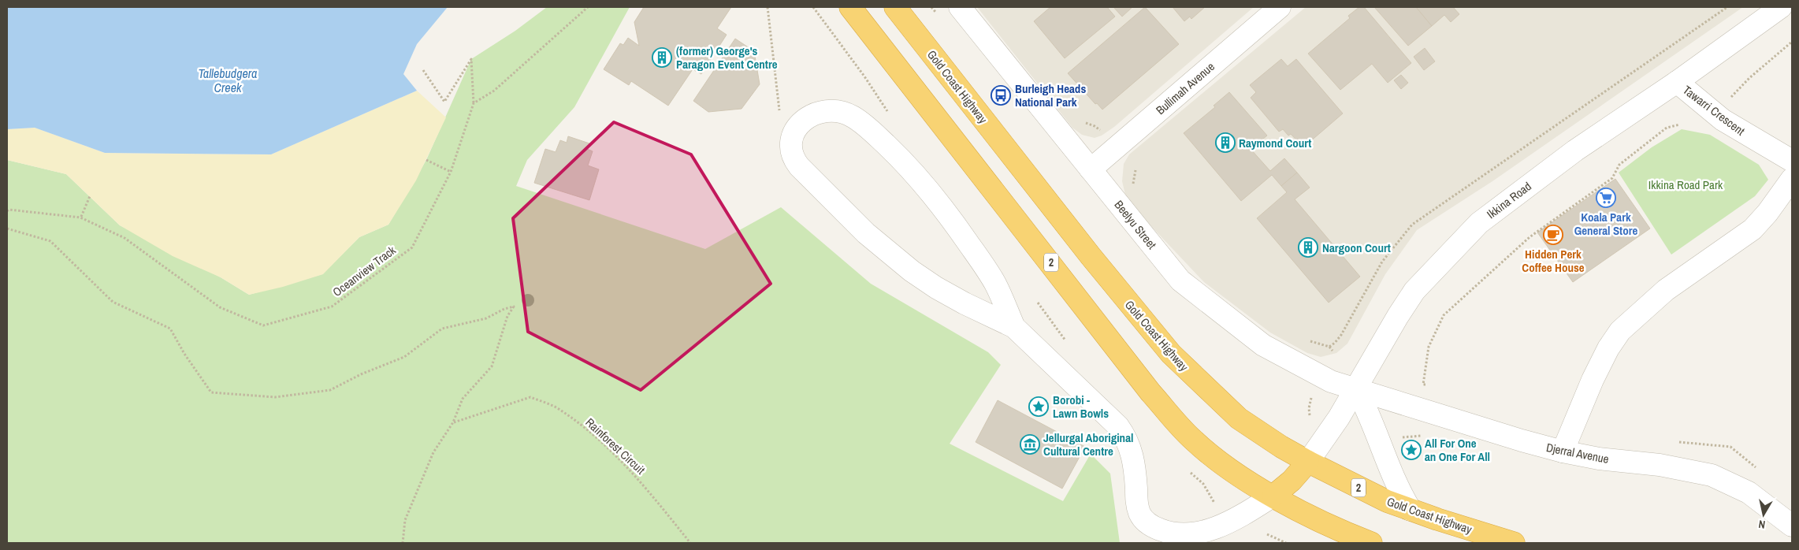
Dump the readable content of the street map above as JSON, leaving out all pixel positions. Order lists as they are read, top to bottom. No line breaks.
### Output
{"streets":{"highway":["Gold Coast Highway","2"],"street":["Bullimah Avenue","Tawarri Crescent","Ikkina Road","Beelyu Street","Djerral Avenue"],"path":["Oceanview Track","Rainforest Circuit"]},"crossings":[["Gold Coast Highway","Ikkina Road"],["Bullimah Avenue","Beelyu Street"],["Tawarri Crescent","Ikkina Road"],["Ikkina Road","Beelyu Street"],["Ikkina Road","Djerral Avenue"],["Beelyu Street","Djerral Avenue"]],"water":["Tallebudgera Creek"],"parks":["Ikkina Road Park"],"places":{"building":["(former) George's Paragon Event Centre","Raymond Court","Nargoon Court"],"bus stop":["Burleigh Heads National Park"],"supermarket":["Koala Park General Store"],"cafe":["Hidden Perk Coffee House"],"place":["Borobi - Lawn Bowls","All For One an One For All"],"museum":["Jellurgal Aboriginal Cultural Centre"]},"north":"bottom"}
